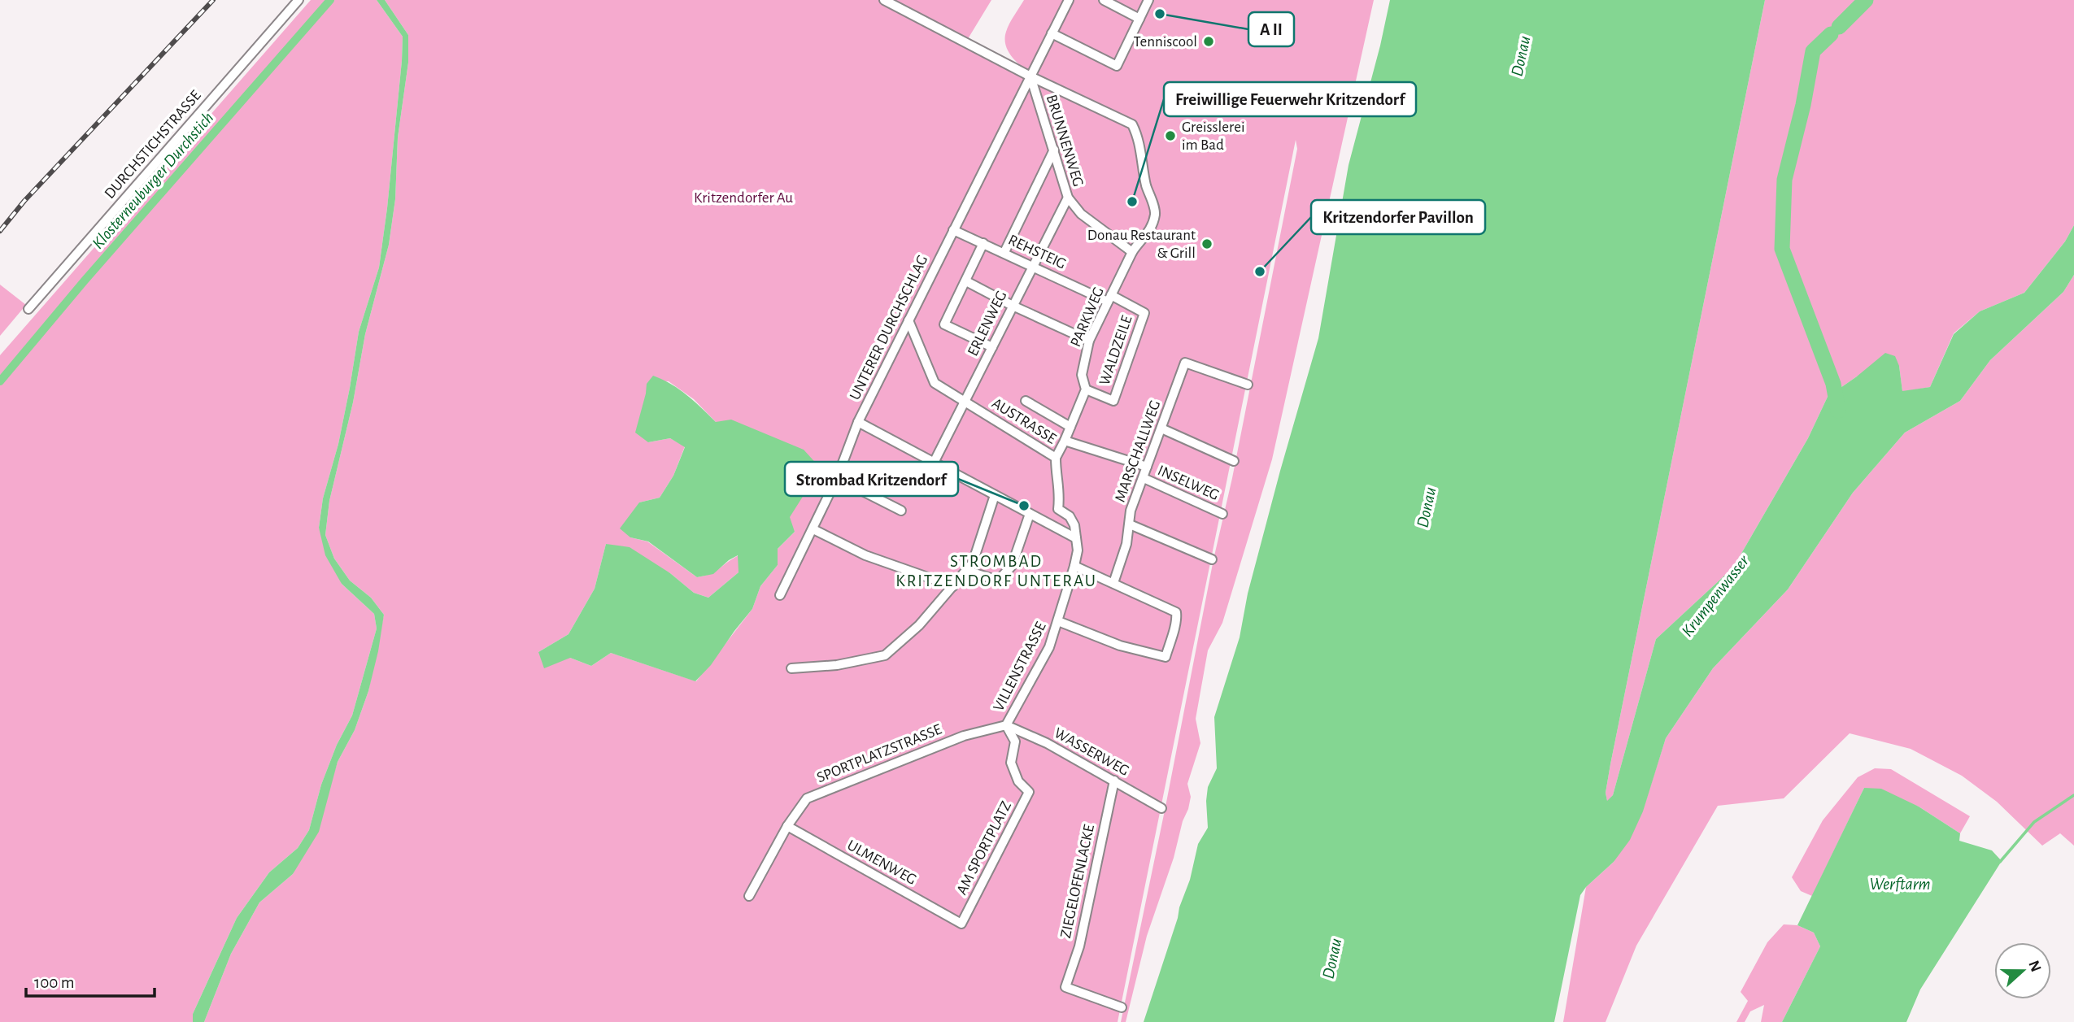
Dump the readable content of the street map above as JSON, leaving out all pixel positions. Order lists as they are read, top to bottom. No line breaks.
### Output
{"streets":{"street":["BRUNNENWEG","DURCHSTICHSTRASSE","REHSTEIG","PARKWEG","ERLENWEG","UNTERER DURCHSCHLAG","WALDZEILE","AUSTRASSE","MARSCHALLWEG","INSELWEG","VILLENSTRASSE","WASSERWEG","SPORTPLATZSTRASSE","AM SPORTPLATZ","ULMENWEG","ZIEGELOFENLACKE"]},"crossings":[["BRUNNENWEG","PARKWEG"],["BRUNNENWEG","ERLENWEG"],["BRUNNENWEG","UNTERER DURCHSCHLAG"],["REHSTEIG","PARKWEG"],["REHSTEIG","ERLENWEG"],["REHSTEIG","UNTERER DURCHSCHLAG"],["REHSTEIG","WALDZEILE"],["PARKWEG","UNTERER DURCHSCHLAG"],["PARKWEG","WALDZEILE"],["PARKWEG","AUSTRASSE"],["ERLENWEG","AUSTRASSE"],["UNTERER DURCHSCHLAG","AUSTRASSE"],["AUSTRASSE","VILLENSTRASSE"],["MARSCHALLWEG","INSELWEG"],["VILLENSTRASSE","WASSERWEG"],["VILLENSTRASSE","SPORTPLATZSTRASSE"],["VILLENSTRASSE","AM SPORTPLATZ"],["WASSERWEG","SPORTPLATZSTRASSE"],["WASSERWEG","AM SPORTPLATZ"],["WASSERWEG","ZIEGELOFENLACKE"],["SPORTPLATZSTRASSE","AM SPORTPLATZ"],["SPORTPLATZSTRASSE","ULMENWEG"],["AM SPORTPLATZ","ULMENWEG"]],"districts":["STROMBAD KRITZENDORF UNTERAU"],"water":["Donau","Klosterneuburger Durchstich","Krumpenwasser","Werftarm"],"parks":["Kritzendorfer Au"],"places":["A II","Tenniscool","Greisslerei im Bad","Freiwillige Feuerwehr Kritzendorf","Donau Restaurant & Grill","Kritzendorfer Pavillon","Strombad Kritzendorf"],"scale_bar":"100 m","north":"right"}
